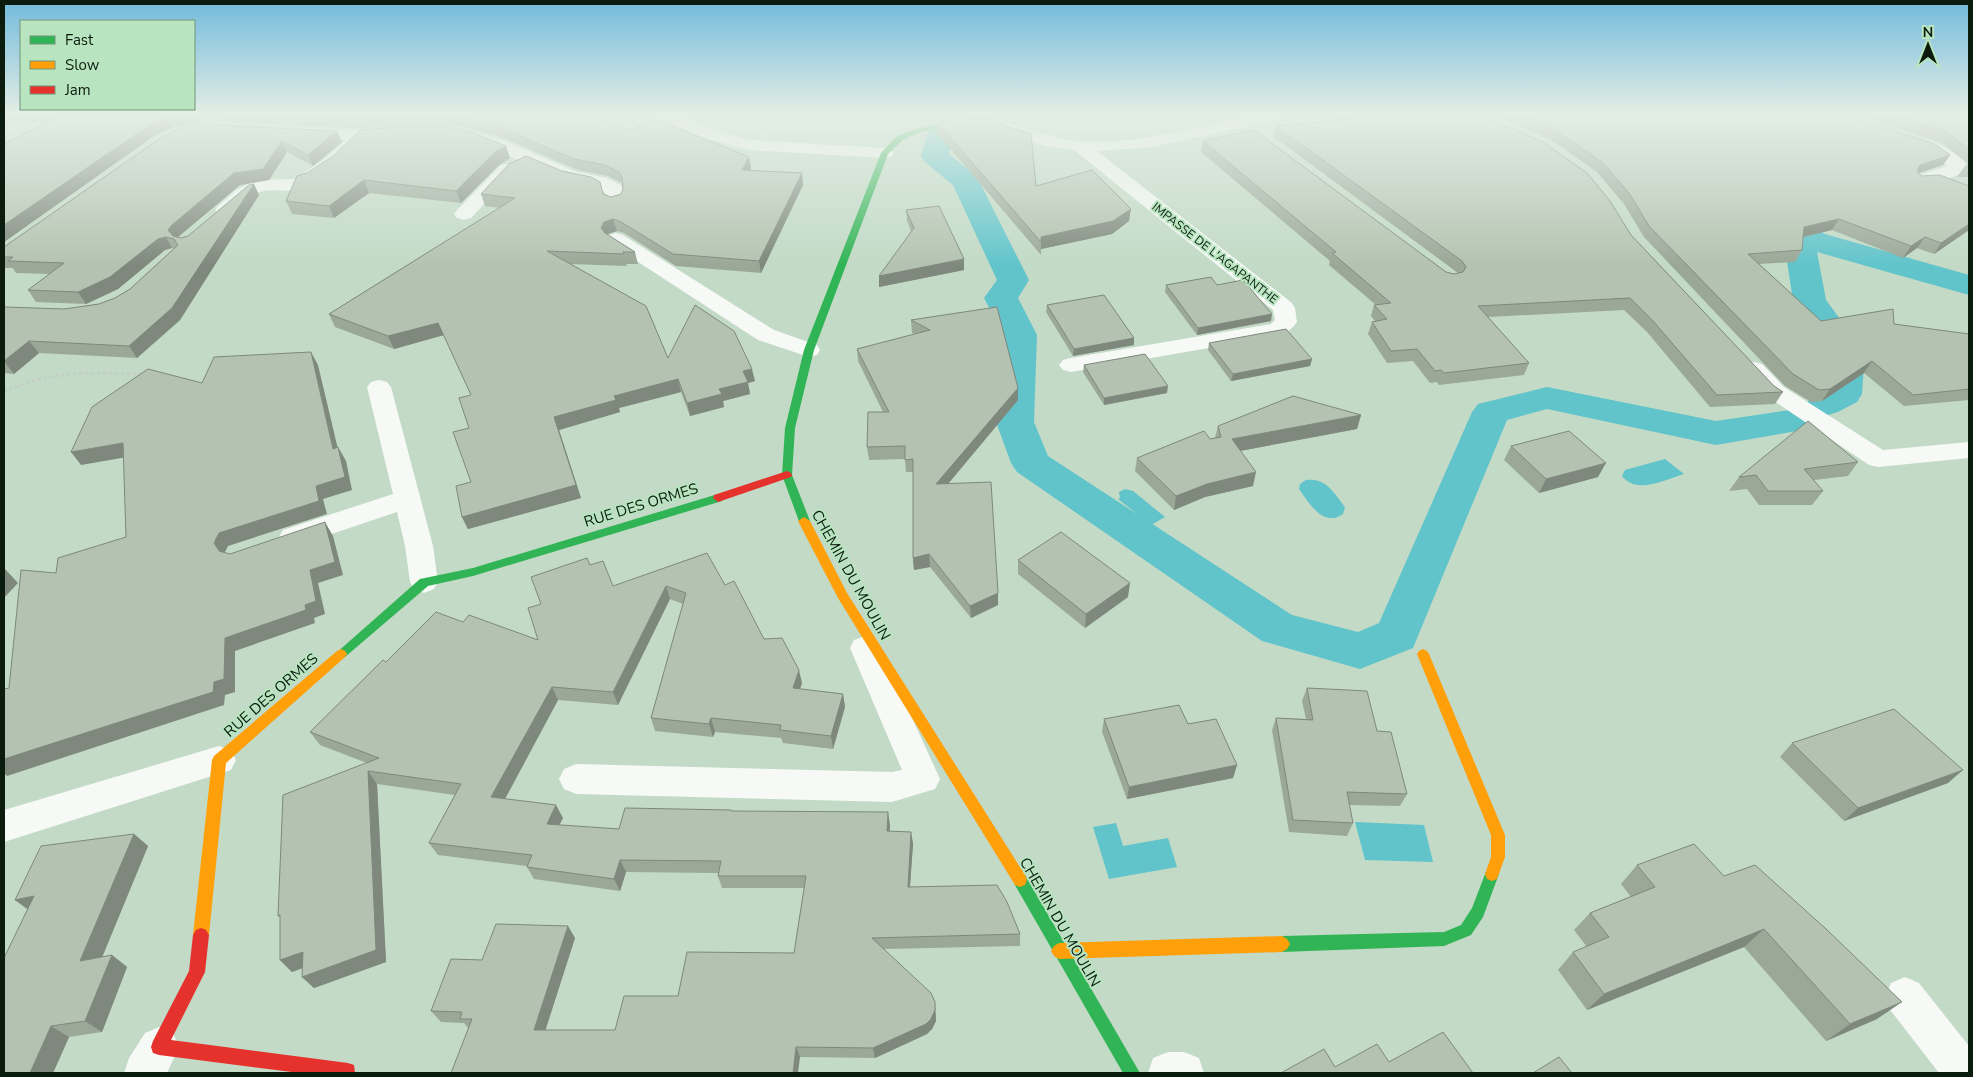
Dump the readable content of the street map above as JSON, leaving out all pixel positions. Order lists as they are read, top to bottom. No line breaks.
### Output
{"streets":{"street":["IMPASSE DE L'AGAPANTHE","RUE DES ORMES","CHEMIN DU MOULIN"]},"crossings":[["RUE DES ORMES","CHEMIN DU MOULIN"]],"legend":["Fast","Slow","Jam"],"north":"top"}
